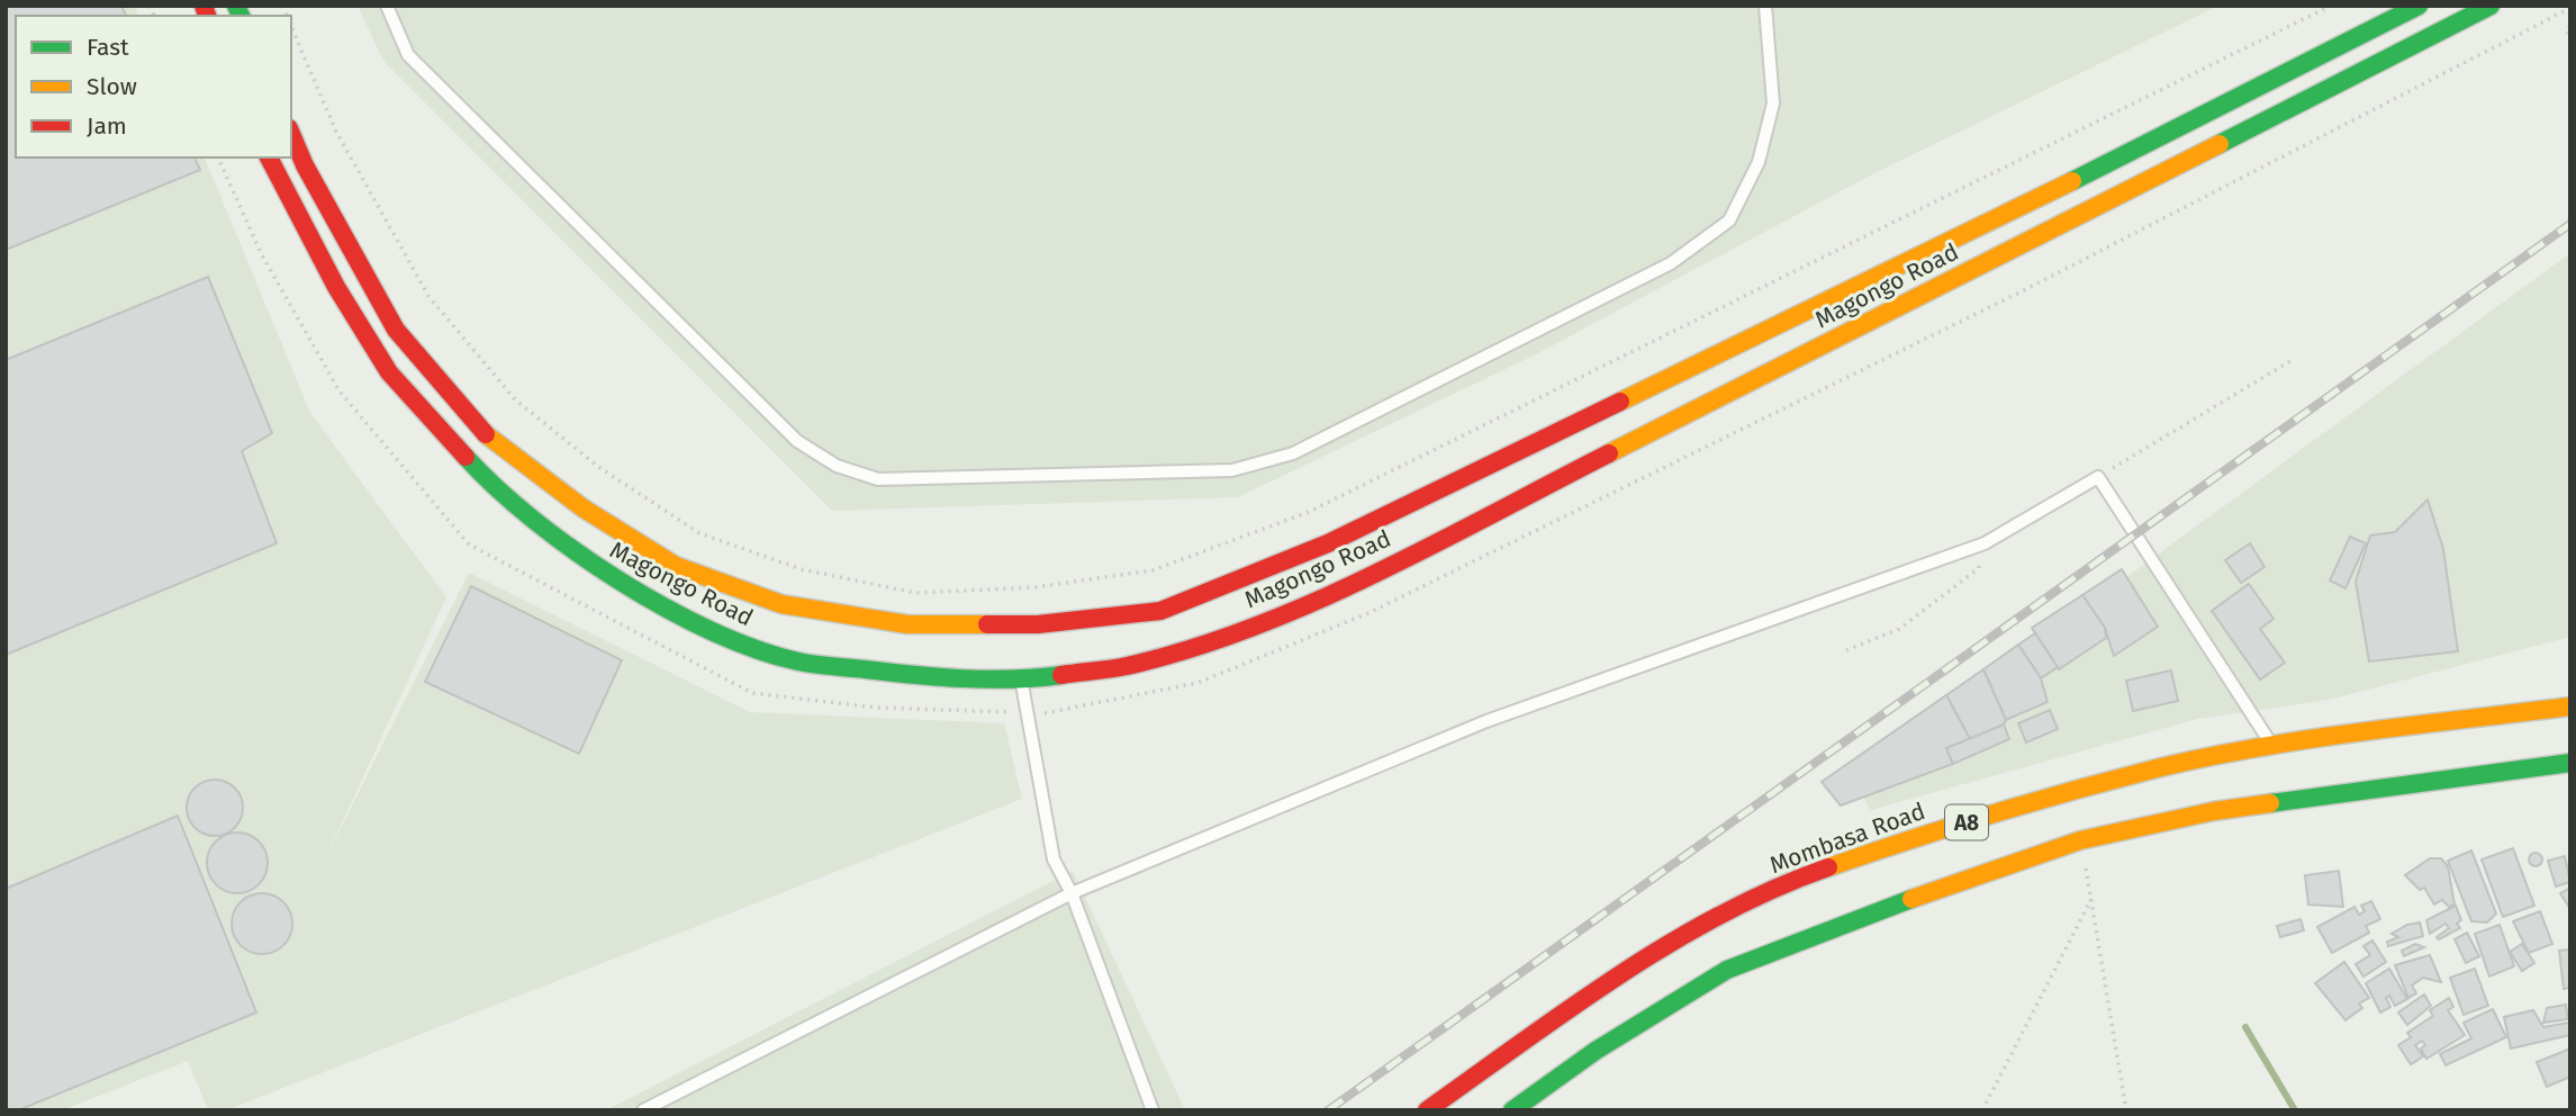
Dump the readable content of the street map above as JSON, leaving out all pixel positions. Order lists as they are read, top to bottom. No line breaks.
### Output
{"streets":{"main road":["Magongo Road","A8","Mombasa Road"]},"legend":["Fast","Slow","Jam"]}
